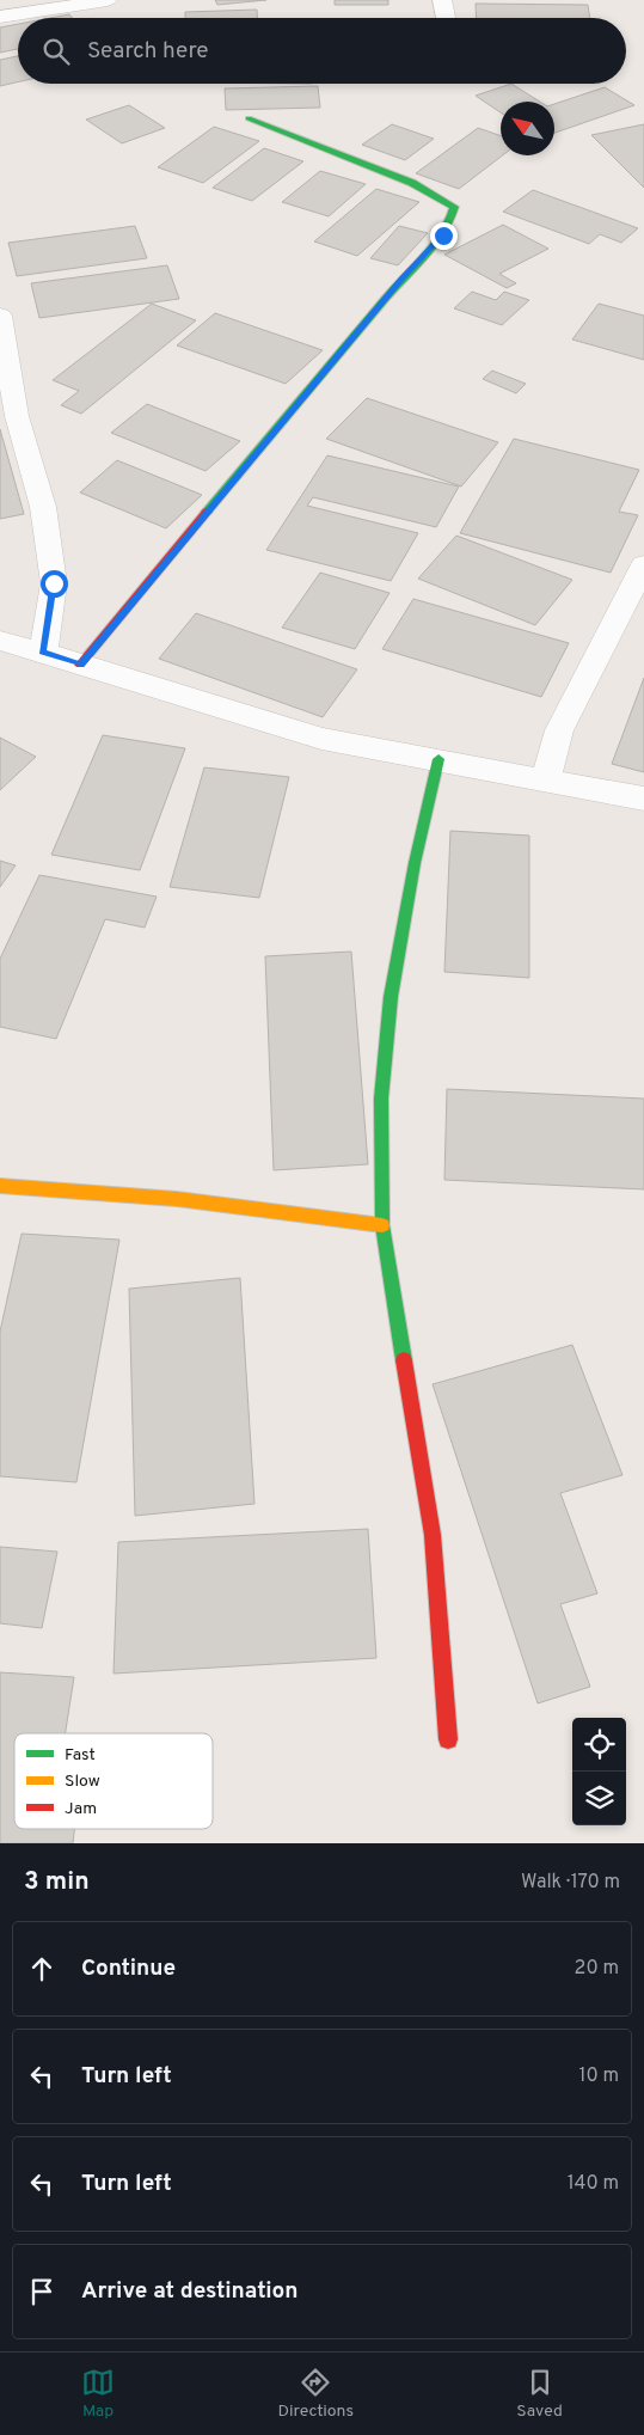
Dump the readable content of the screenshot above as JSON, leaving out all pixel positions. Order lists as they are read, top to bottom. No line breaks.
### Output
{"legend":["Fast","Slow","Jam"],"north":"top left","page":{"search":"Search here","heading":["3 min","Walk · 170 m"],"list":[["Continue","20 m"],["Turn left","10 m"],["Turn left","140 m"],"Arrive at destination"],"nav":["Map","Directions","Saved"]}}
